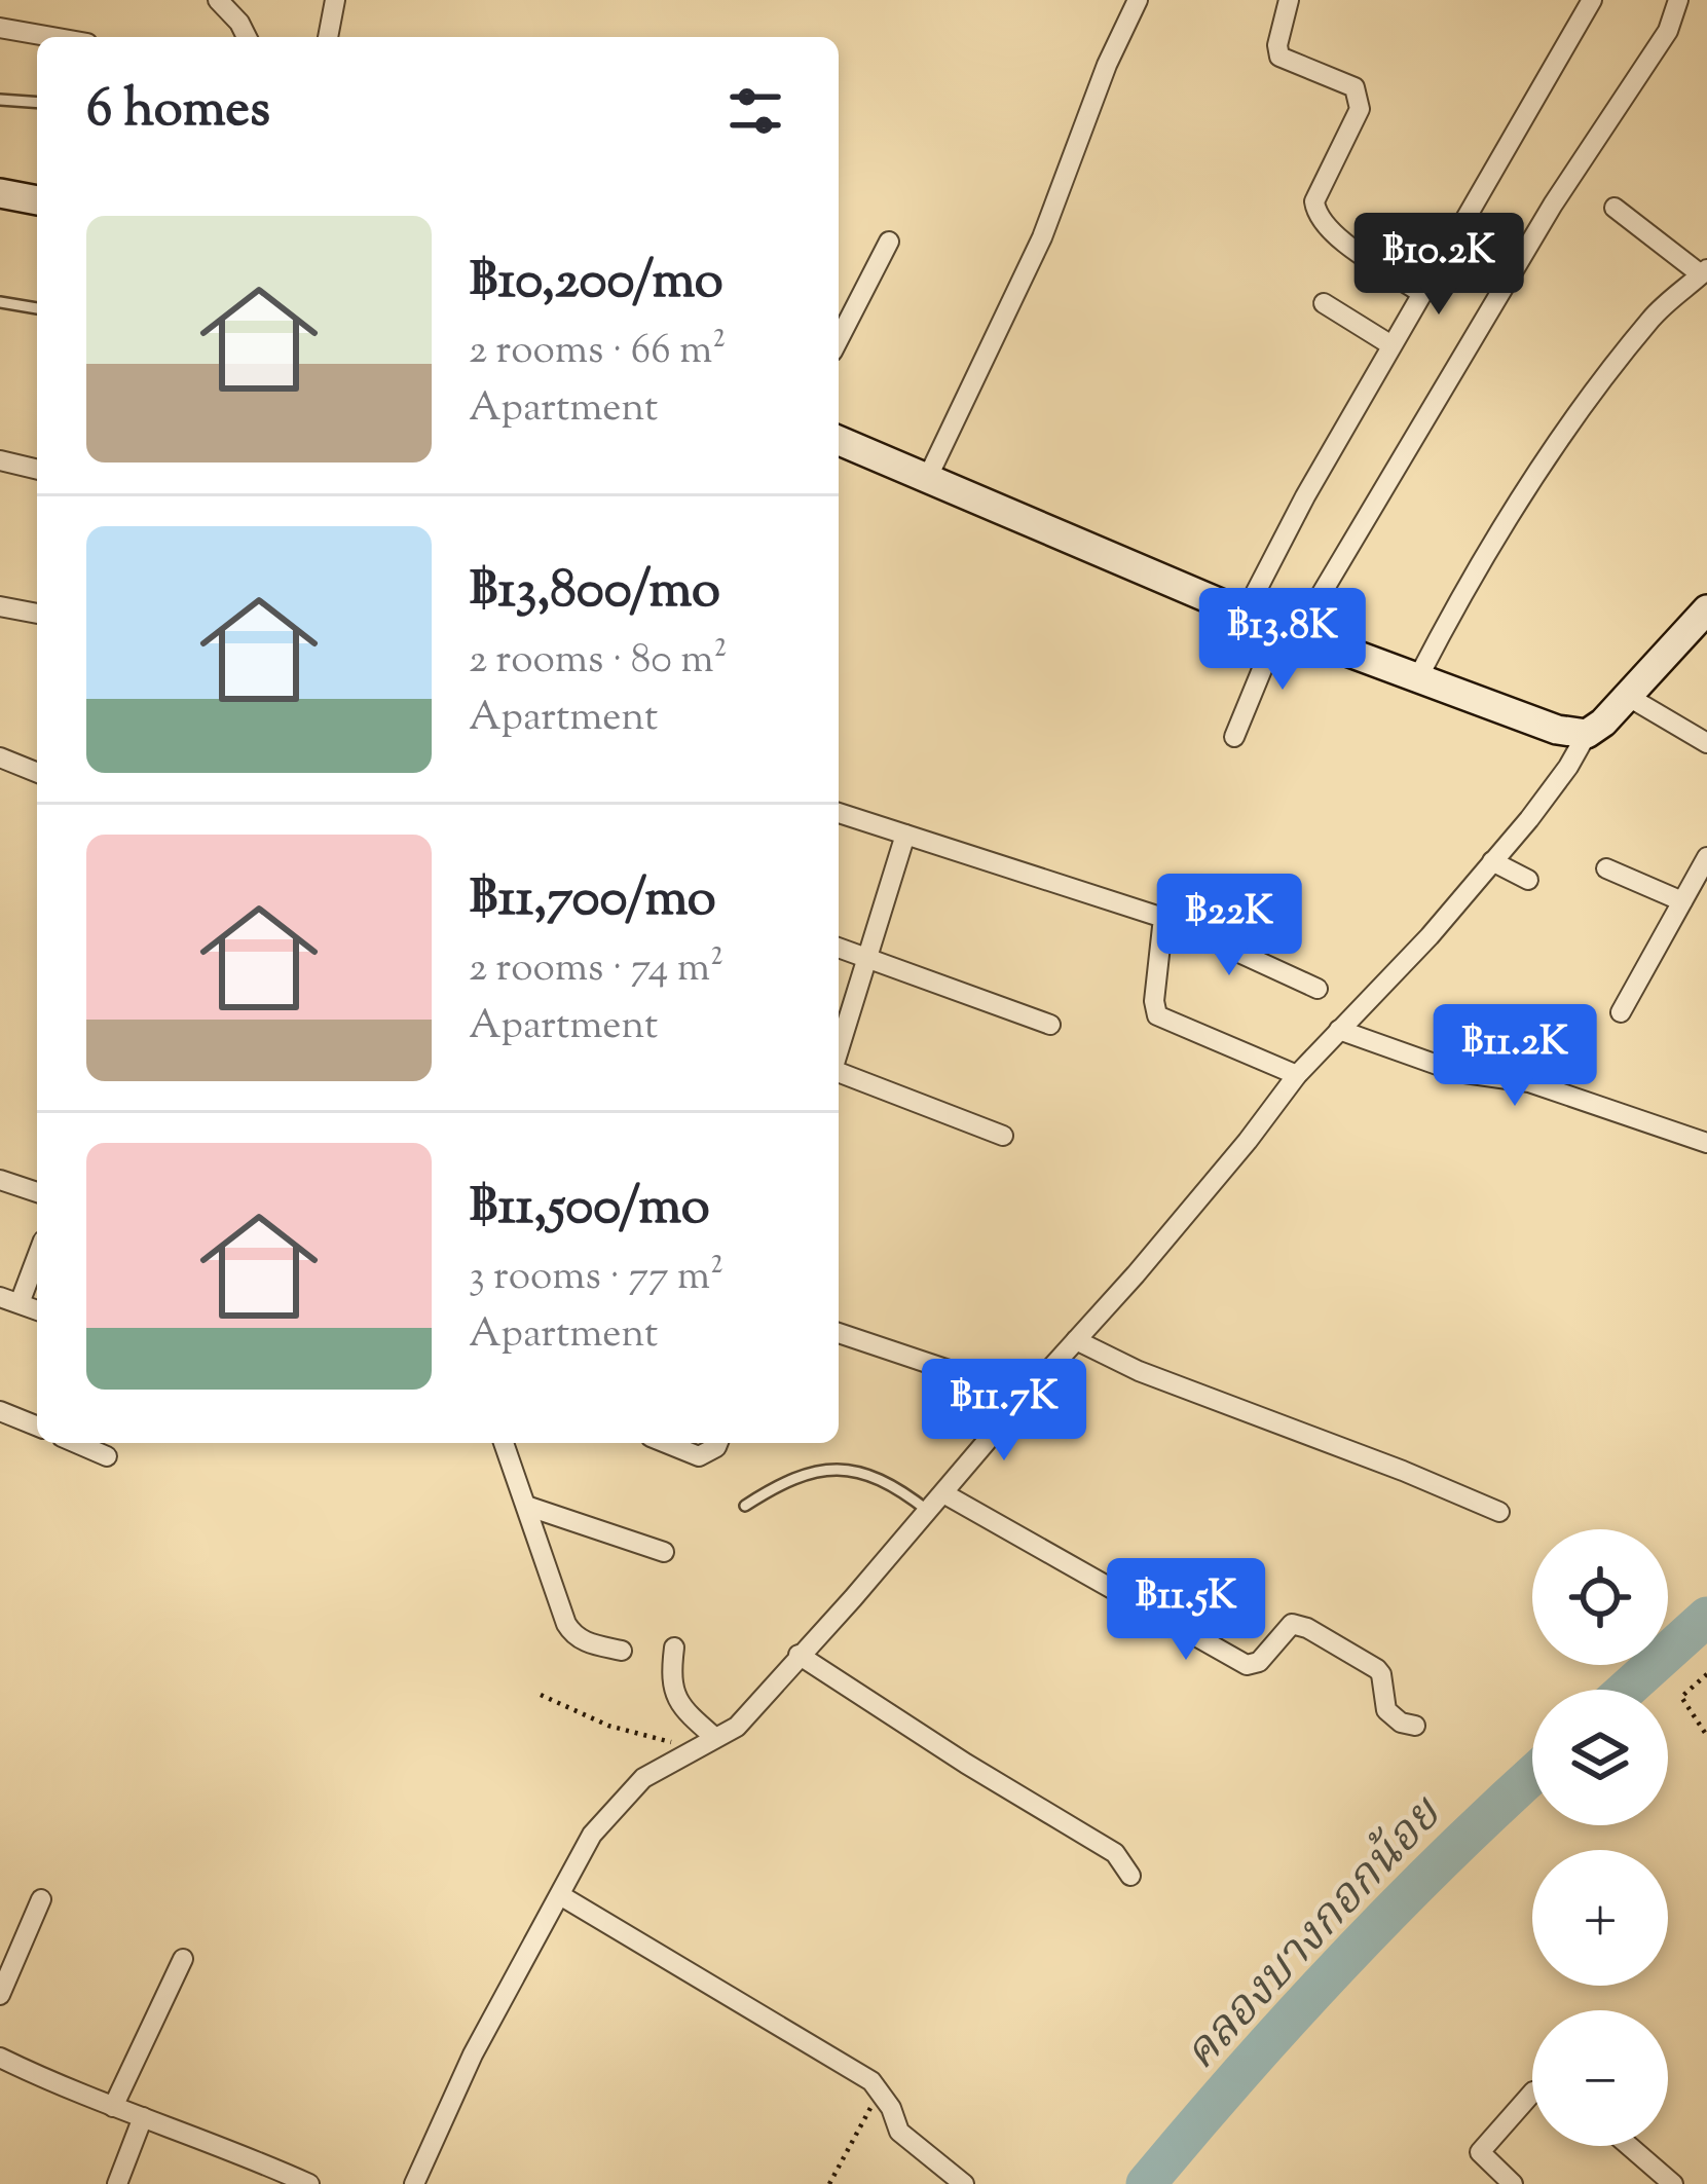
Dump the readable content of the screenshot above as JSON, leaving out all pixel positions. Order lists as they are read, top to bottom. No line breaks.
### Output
{"water":["คลองบางกอกน้อย"],"page":{"heading":"6 homes","list":[{"name":"฿10,200/mo","note":"2 rooms · 66 m² · Apartment"},{"name":"฿13,800/mo","note":"2 rooms · 80 m² · Apartment"},{"name":"฿11,700/mo","note":"2 rooms · 74 m² · Apartment"},{"name":"฿11,500/mo","note":"3 rooms · 77 m² · Apartment"}],"price":["฿10.2K","฿13.8K","฿22K","฿11.2K","฿11.7K","฿11.5K"],"map_buttons":["+","−"]}}
